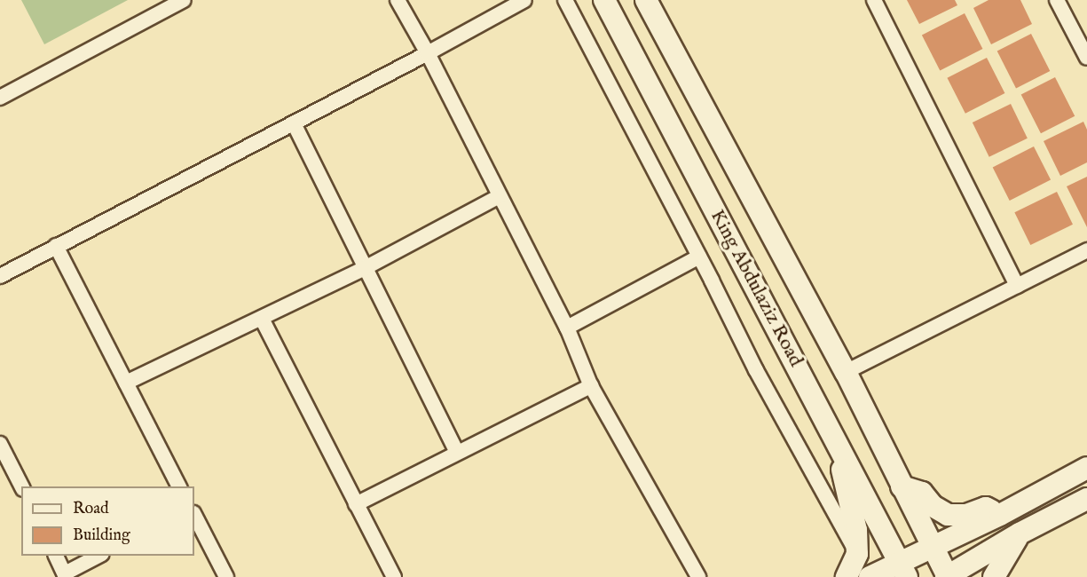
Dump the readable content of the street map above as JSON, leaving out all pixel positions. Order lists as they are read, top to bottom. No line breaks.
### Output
{"streets":{"main road":["King Abdulaziz Road"]},"legend":["Road","Building"]}
